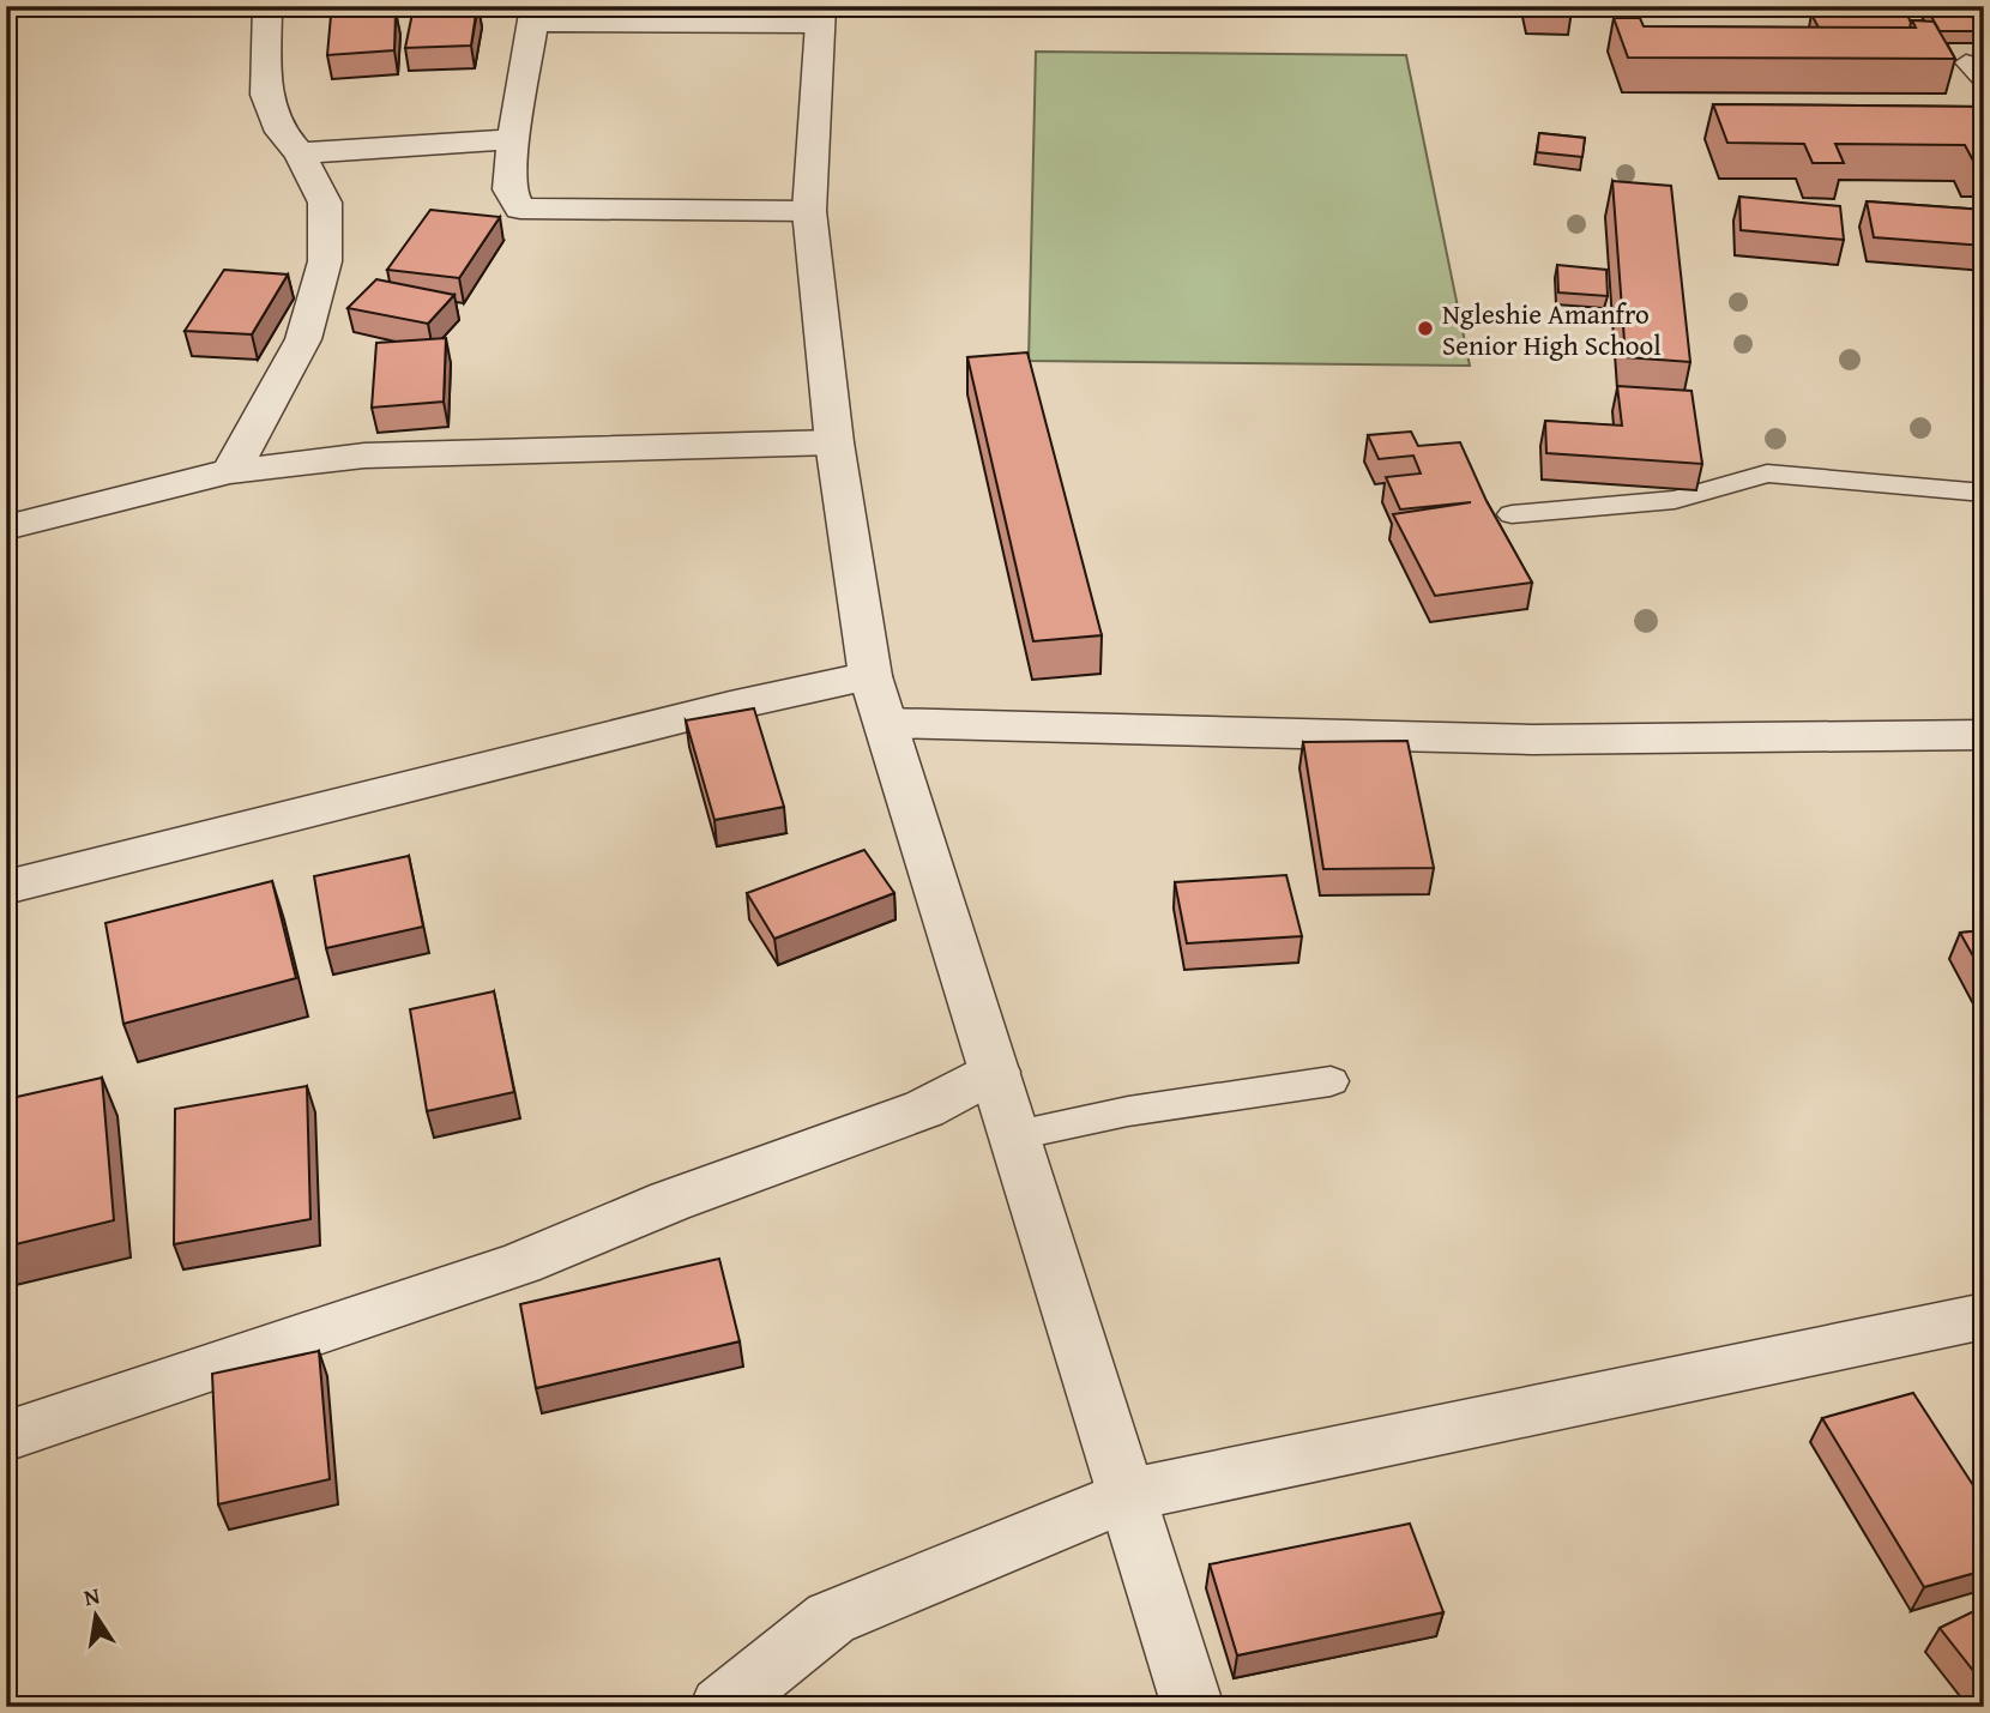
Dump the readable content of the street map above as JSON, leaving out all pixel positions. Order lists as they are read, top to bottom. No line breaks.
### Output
{"places":["Ngleshie Amanfro Senior High School"],"north":"top"}
